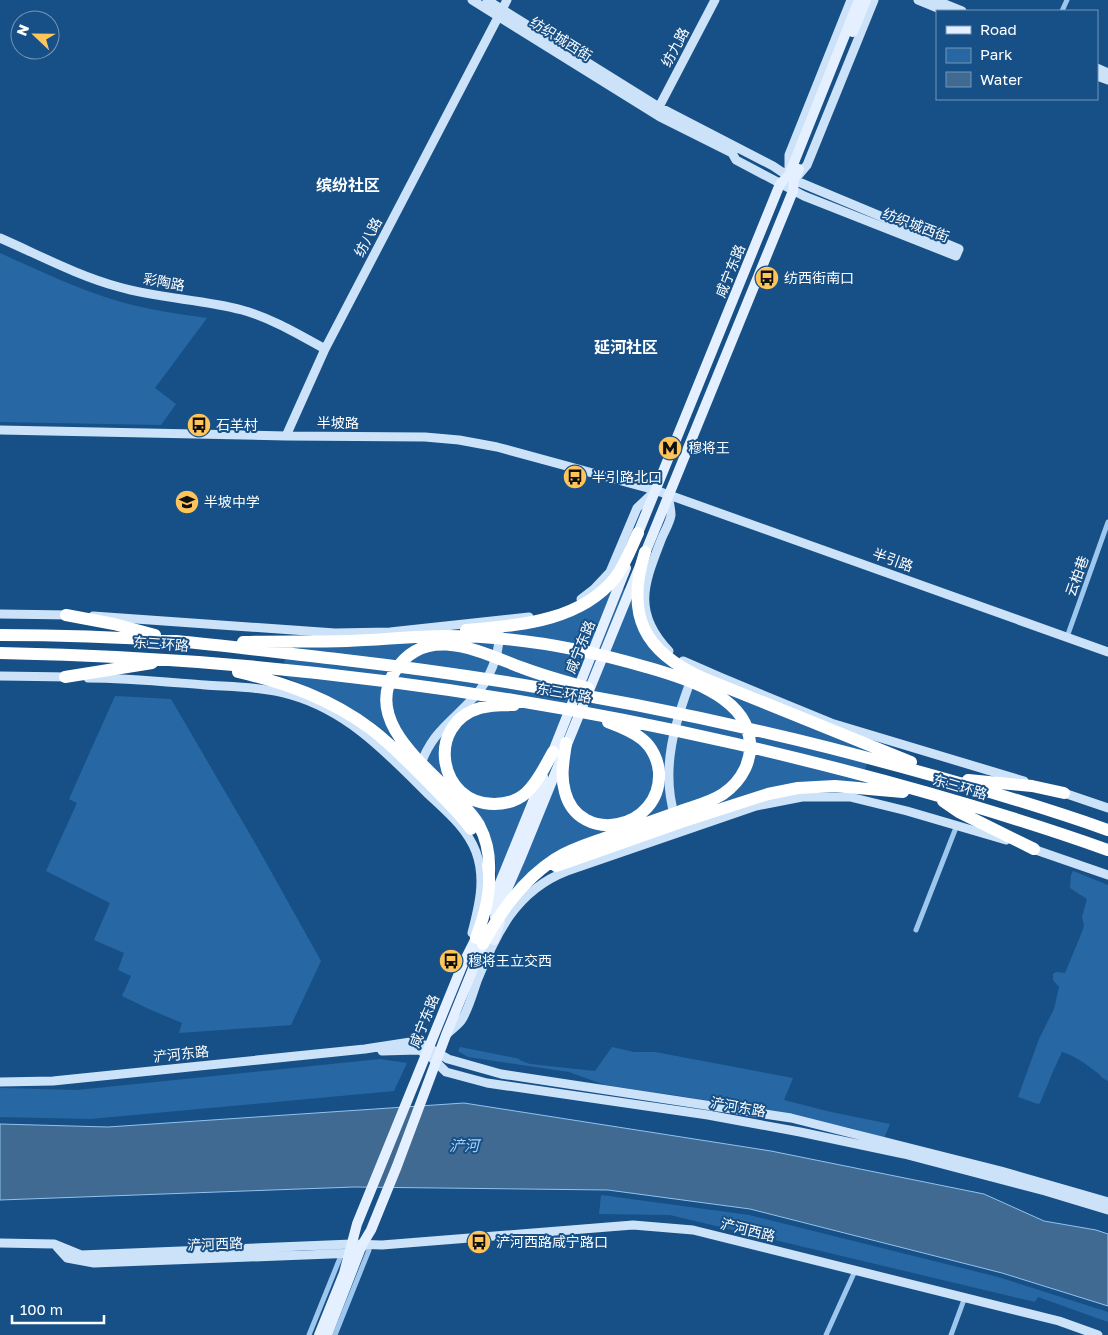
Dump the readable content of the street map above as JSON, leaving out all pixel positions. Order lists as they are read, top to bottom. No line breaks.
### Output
{"streets":{"highway":["东三环路"],"main road":["咸宁东路"],"street":["纺织城西街","纺九路","纺八路","彩陶路","半坡路","半引路","云柏巷","浐河东路","浐河西路"]},"crossings":[["纺织城西街","纺九路"],["纺织城西街","纺八路"],["纺织城西街","咸宁东路"],["纺八路","彩陶路"],["纺八路","半坡路"],["咸宁东路","半坡路"],["咸宁东路","半引路"],["咸宁东路","浐河东路"],["咸宁东路","浐河西路"],["半坡路","半引路"],["半引路","云柏巷"]],"districts":["缤纷社区","延河社区"],"water":["浐河"],"places":{"bus stop":["纺西街南口","石羊村","半引路北口","穆将王立交西","浐河西路咸宁路口"],"metro station":["穆将王"],"school or university":["半坡中学"]},"legend":["Road","Park","Water"],"scale_bar":"100 m","north":"left"}
